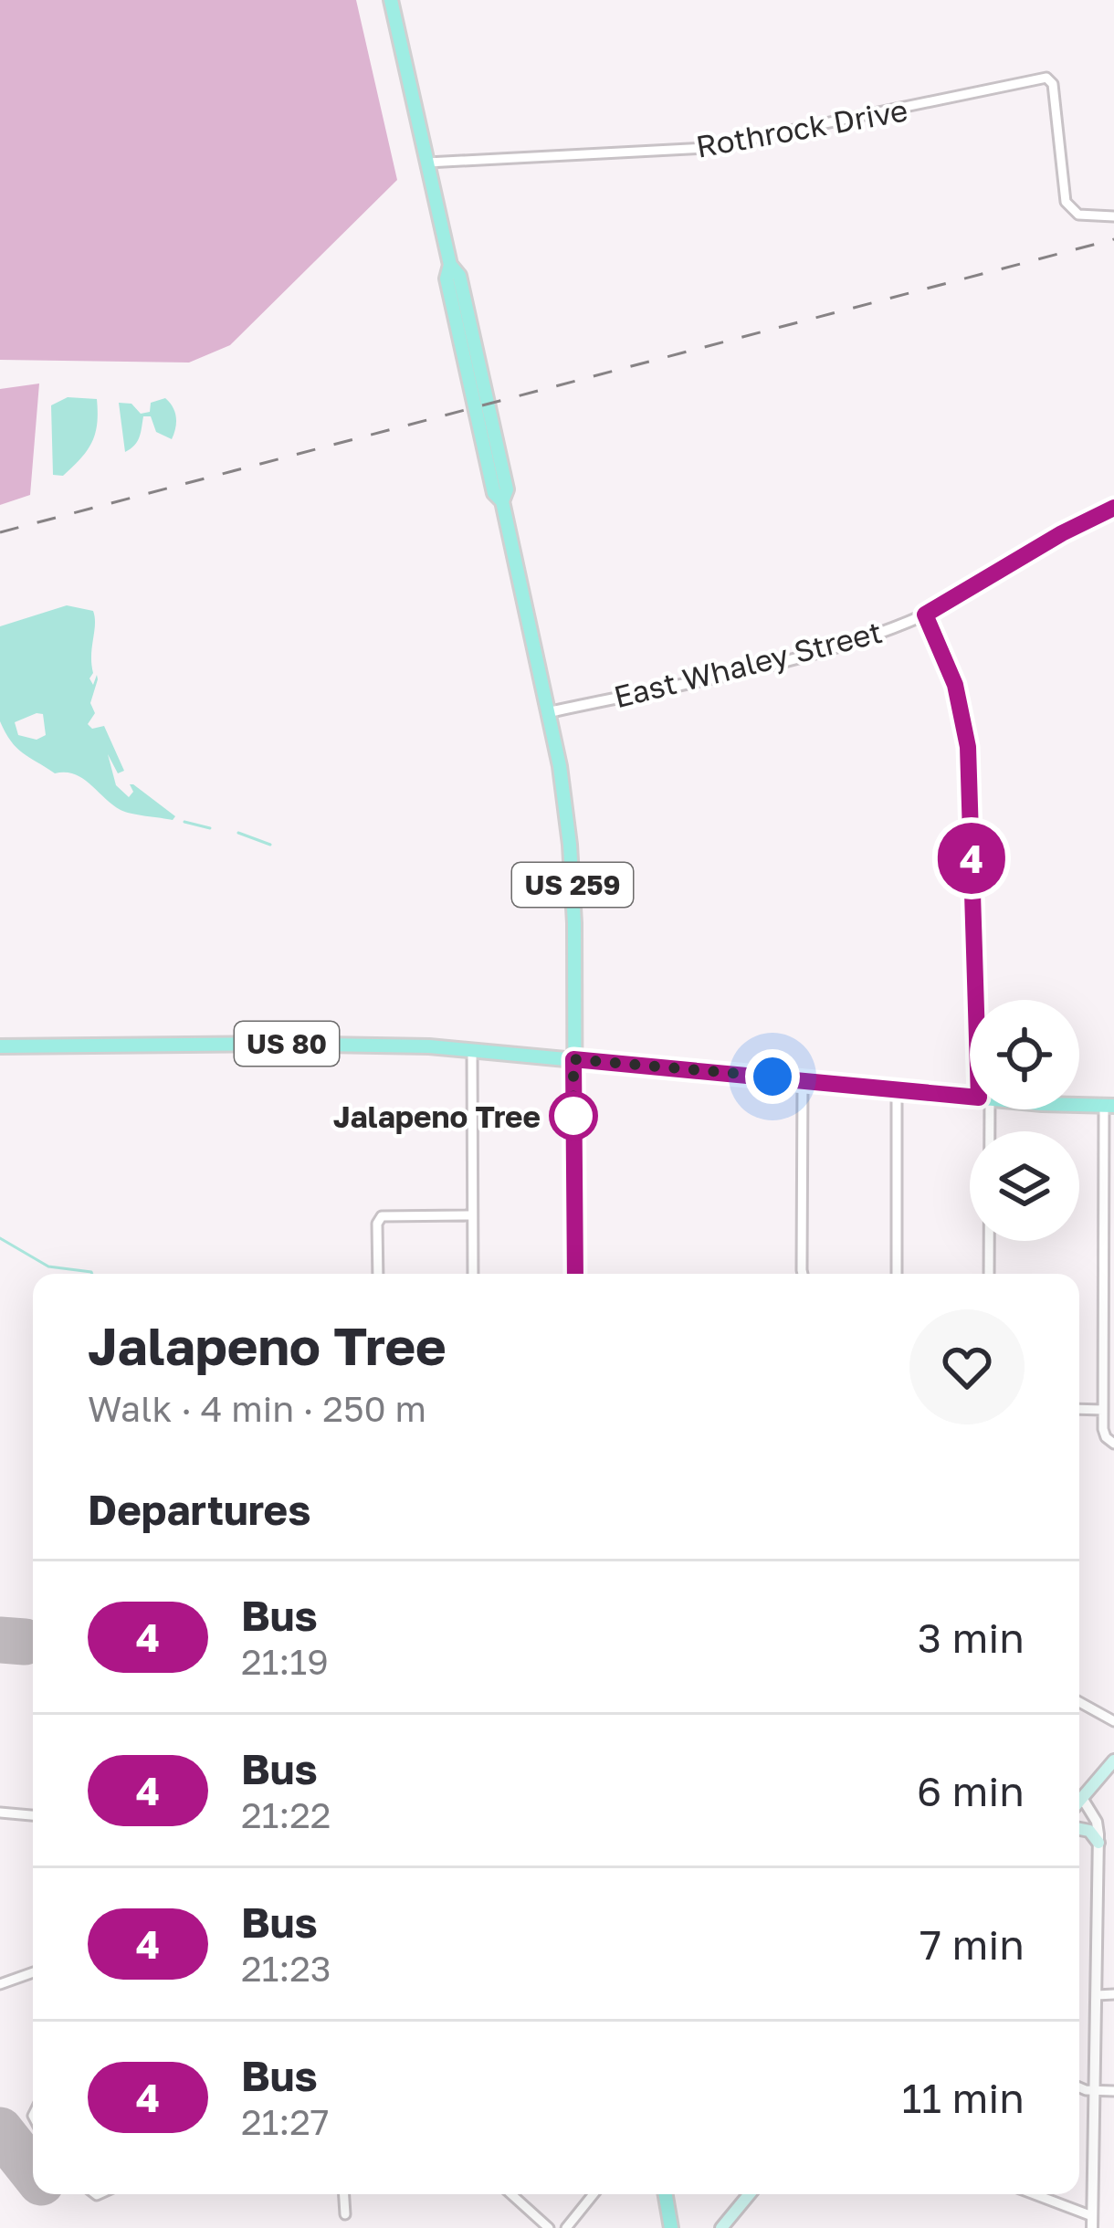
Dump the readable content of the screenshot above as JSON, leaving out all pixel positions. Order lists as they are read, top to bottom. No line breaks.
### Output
{"streets":{"main road":["US 259","US 80"],"street":["Rothrock Drive","East Whaley Street"]},"crossings":[["Rothrock Drive","US 259"],["East Whaley Street","US 259"],["US 259","US 80"]],"places":["Jalapeno Tree"],"lines":["bus line 4"],"page":{"on_map":"4","heading":[["Jalapeno Tree","Walk · 4 min · 250 m"],"Departures"],"list":[{"mark":"4","name":"Bus","note":"21:19","value":"3 min"},{"mark":"4","name":"Bus","note":"21:22","value":"6 min"},{"mark":"4","name":"Bus","note":"21:23","value":"7 min"},{"mark":"4","name":"Bus","note":"21:27","value":"11 min"}]}}
